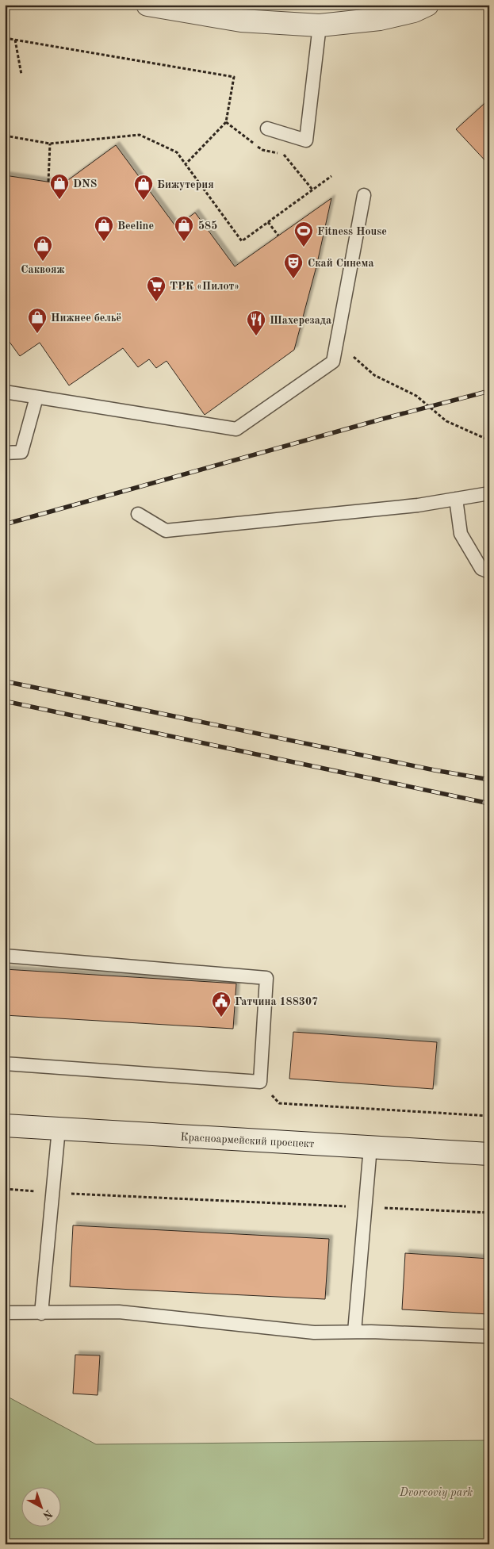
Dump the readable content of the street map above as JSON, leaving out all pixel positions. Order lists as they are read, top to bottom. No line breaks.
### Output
{"streets":{"main road":["Красноармейский проспект"]},"parks":["Dvorcoviy park"],"places":{"shop":["DNS","Бижутерия","Beeline","585","Саквояж","Нижнее бельё"],"sports":["Fitness House"],"theatre":["Скай Синема"],"supermarket":["ТРК «Пилот»"],"restaurant":["Шахерезада"],"public building":["Гатчина 188307"]},"north":"bottom right"}
